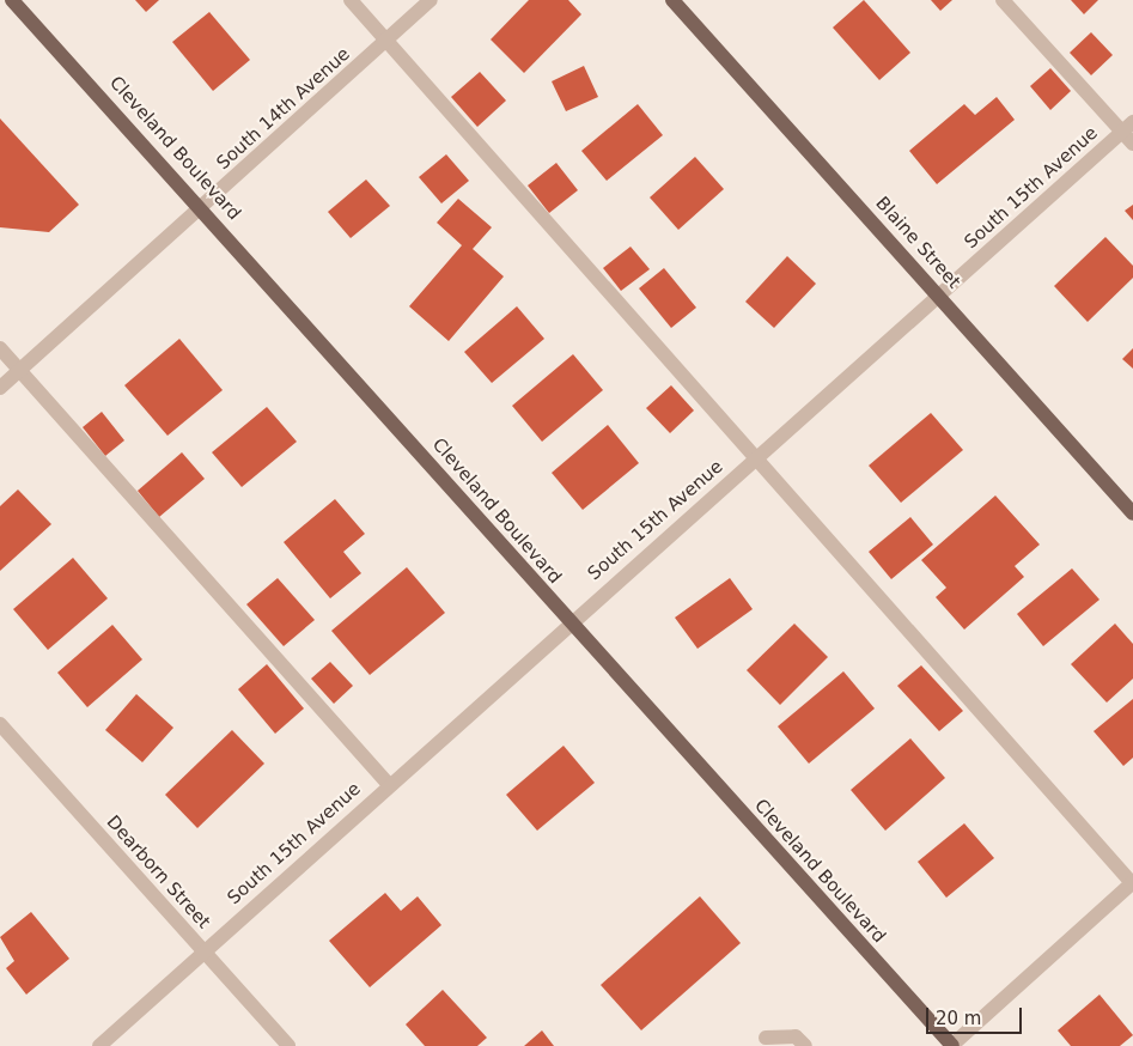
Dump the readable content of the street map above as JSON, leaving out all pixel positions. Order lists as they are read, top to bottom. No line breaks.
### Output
{"streets":{"main road":["Cleveland Boulevard","Blaine Street"],"street":["South 14th Avenue","South 15th Avenue","Dearborn Street"]},"crossings":[["South 14th Avenue","Cleveland Boulevard"],["Cleveland Boulevard","South 15th Avenue"],["South 15th Avenue","Blaine Street"],["South 15th Avenue","Dearborn Street"]],"scale_bar":"20 m"}
